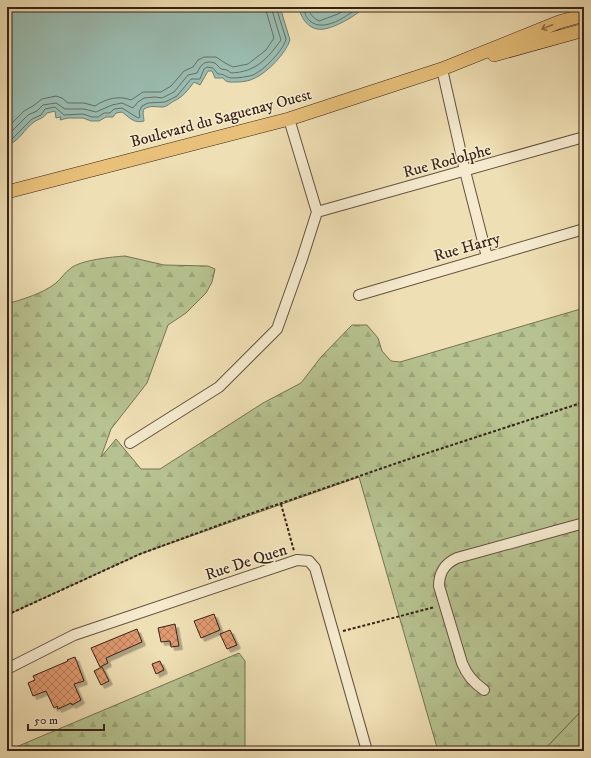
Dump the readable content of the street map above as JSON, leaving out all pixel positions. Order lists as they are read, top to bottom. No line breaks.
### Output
{"streets":{"main road":["Boulevard du Saguenay Ouest"],"street":["Rue Rodolphe","Rue Harry","Rue De Quen"]},"scale_bar":"50 m"}
